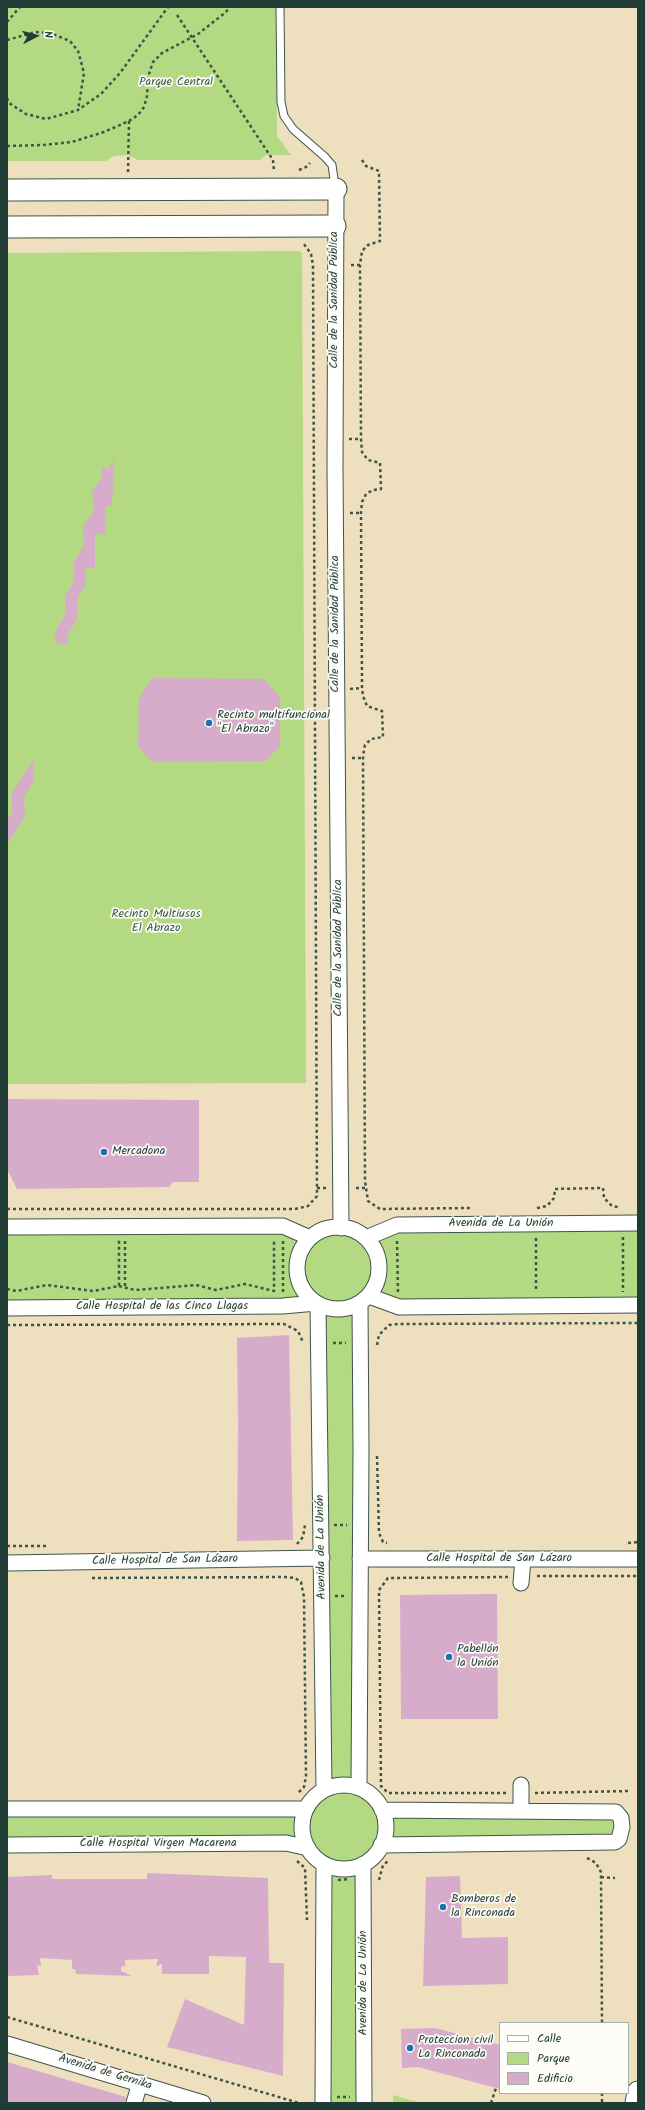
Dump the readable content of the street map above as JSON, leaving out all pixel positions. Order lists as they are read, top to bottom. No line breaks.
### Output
{"streets":{"street":["Calle de la Sanidad Pública","Avenida de La Unión","Calle Hospital de las Cinco Llagas","Calle Hospital de San Lázaro","Calle Hospital Virgen Macarena","Avenida de Gernika"]},"crossings":[["Calle de la Sanidad Pública","Avenida de La Unión"],["Calle de la Sanidad Pública","Calle Hospital de las Cinco Llagas"],["Avenida de La Unión","Calle Hospital de las Cinco Llagas"],["Avenida de La Unión","Calle Hospital de San Lázaro"],["Avenida de La Unión","Calle Hospital Virgen Macarena"]],"parks":["Parque Central","Recinto Multiusos El Abrazo"],"places":["Recinto multifuncional \"El Abrazo\"","Mercadona","Pabellón la Unión","Bomberos de la Rinconada","Proteccion civil La Rinconada"],"legend":["Calle","Parque","Edificio"],"north":"right"}
